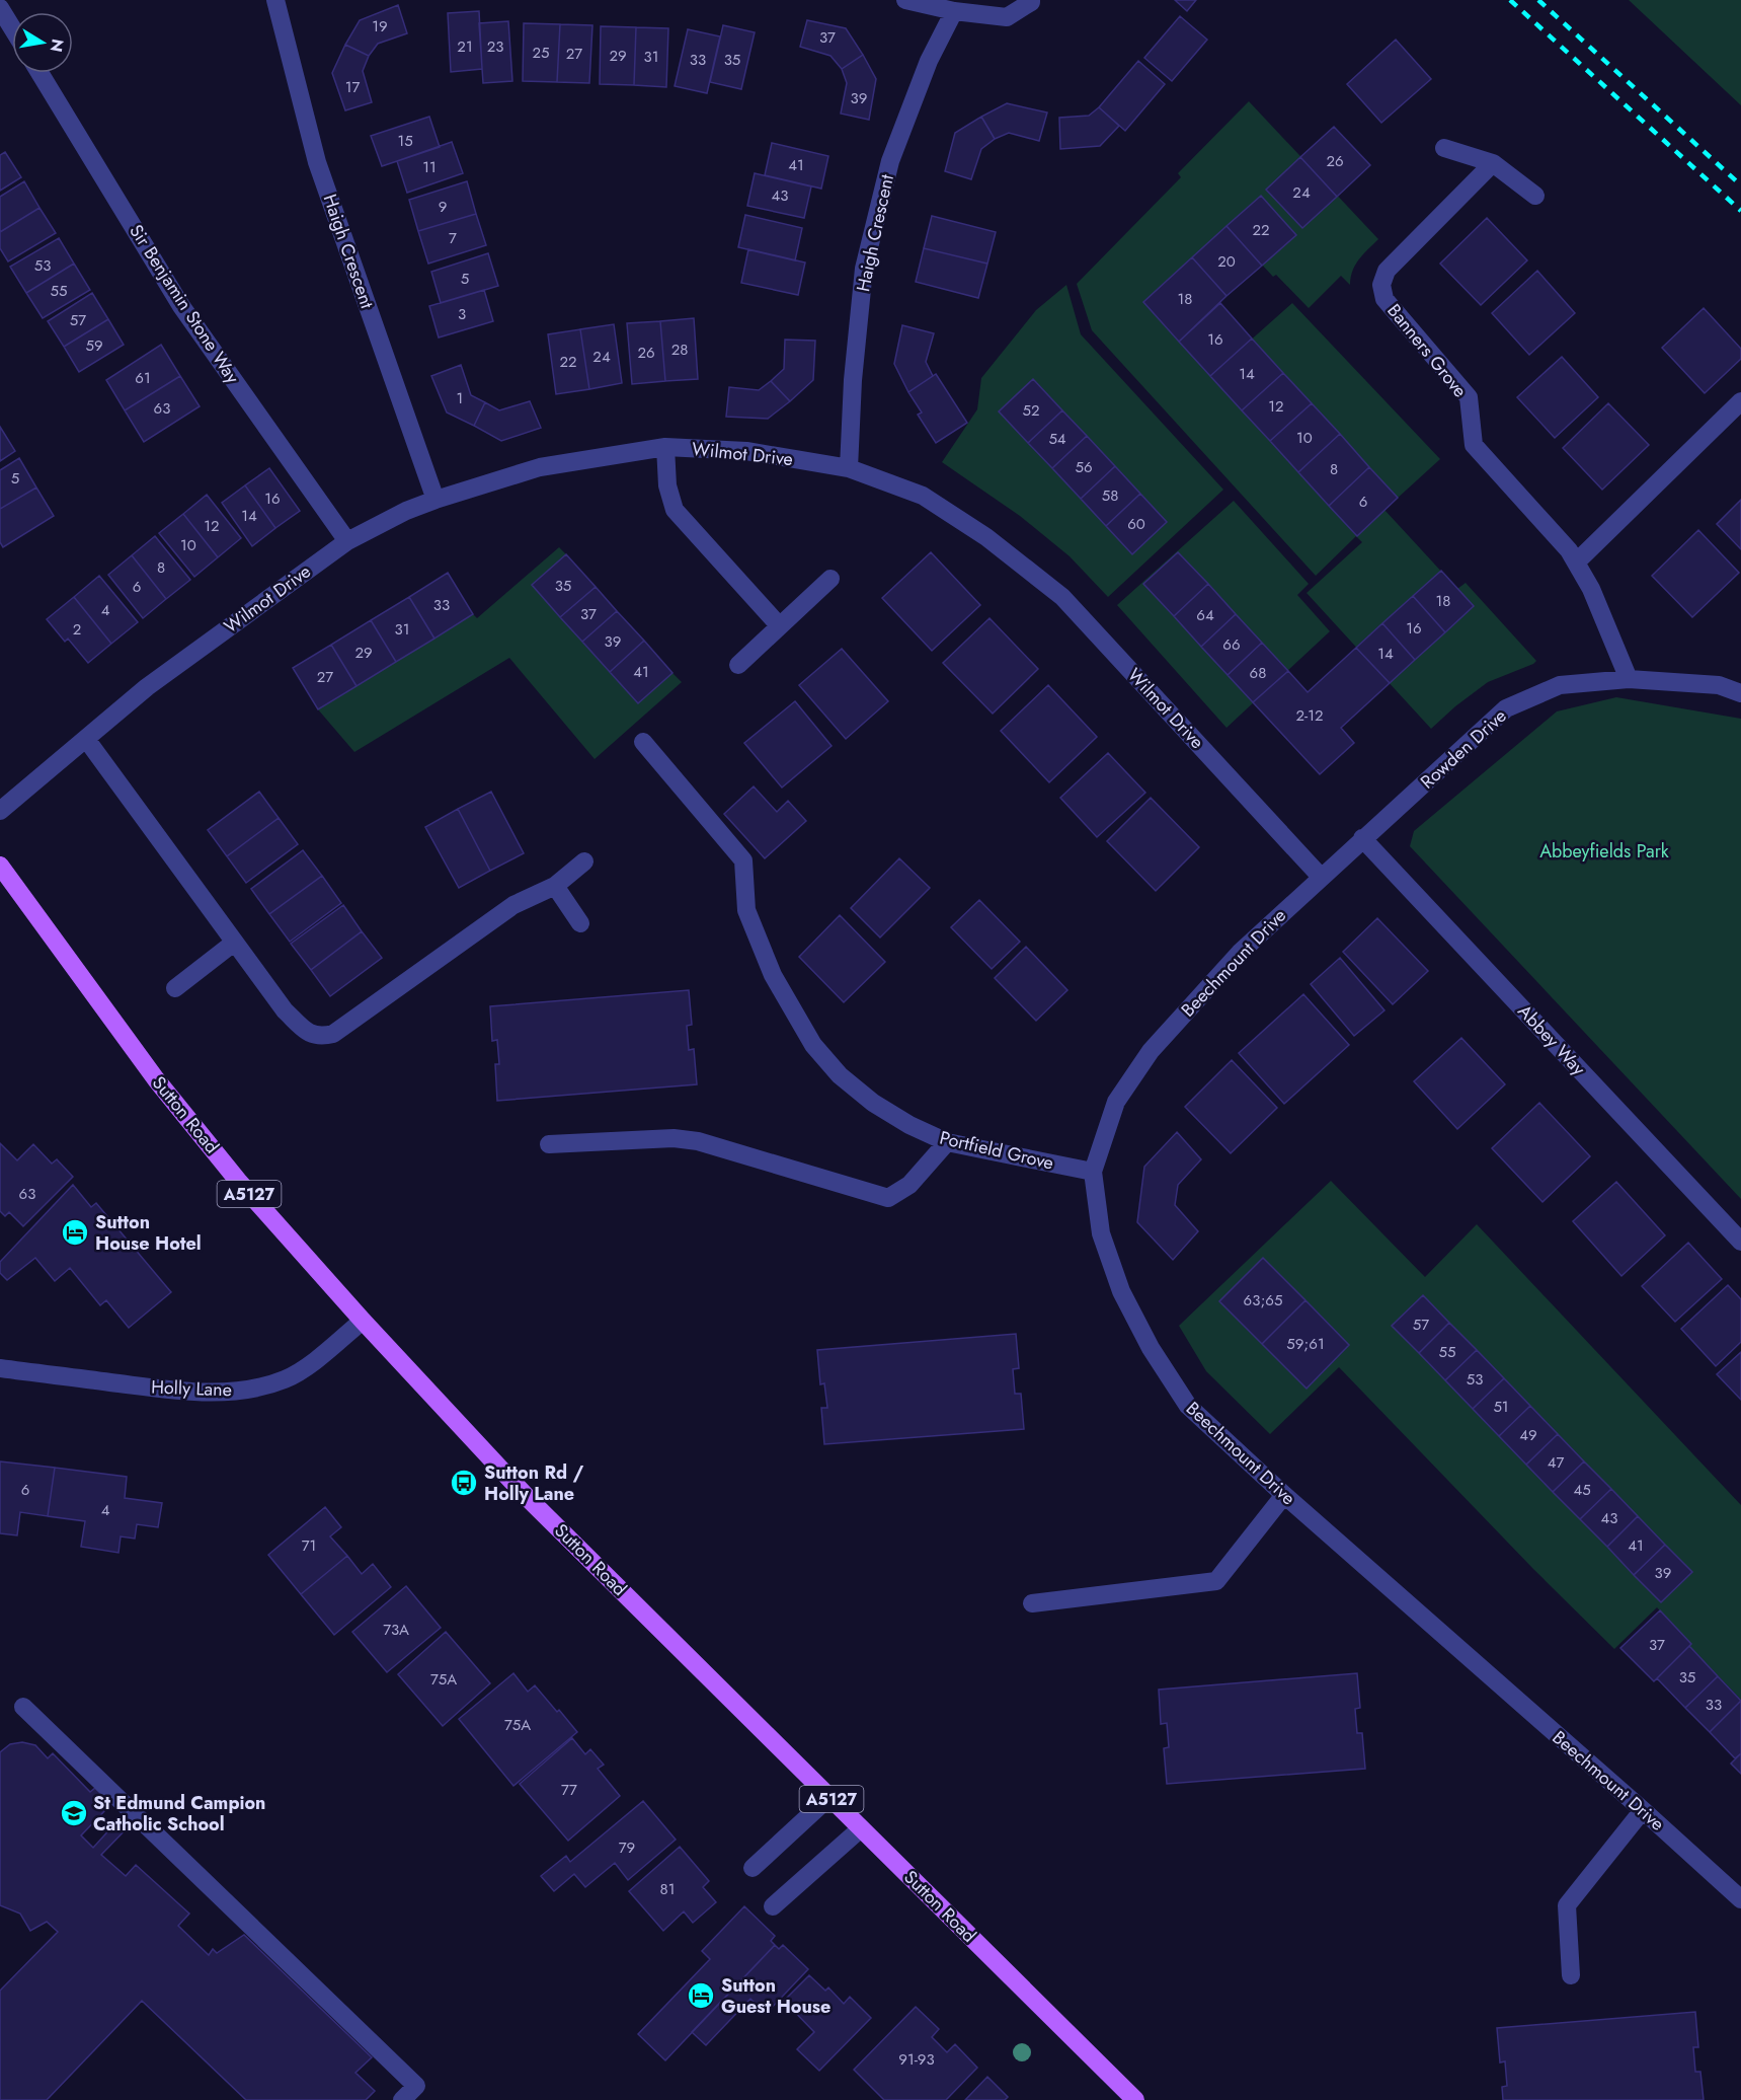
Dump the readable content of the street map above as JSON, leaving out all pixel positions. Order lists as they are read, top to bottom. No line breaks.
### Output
{"streets":{"main road":["Sutton Road","A5127"],"street":["Haigh Crescent","Sir Benjamin Stone Way","Banners Grove","Wilmot Drive","Rowden Drive","Beechmount Drive","Abbey Way","Portfield Grove","Holly Lane"]},"crossings":[["Haigh Crescent","Wilmot Drive"],["Sir Benjamin Stone Way","Wilmot Drive"],["Banners Grove","Rowden Drive"],["Wilmot Drive","Rowden Drive"],["Wilmot Drive","Beechmount Drive"],["Rowden Drive","Beechmount Drive"],["Rowden Drive","Abbey Way"],["Beechmount Drive","Portfield Grove"],["Sutton Road","Holly Lane"]],"parks":["Abbeyfields Park"],"places":{"hotel":["Sutton House Hotel","Sutton Guest House"],"bus stop":["Sutton Rd / Holly Lane"],"school or university":["St Edmund Campion Catholic School"]},"house_numbers":["19","37","21","23","25","27","29","31","33","35","17","39","15","26","41","11","24","43","9","22","7","20","53","5","55","18","3","57","16","59","28","26","24","22","14","61","1","12","63","52","10","54","56","8","5","58","16","6","14","60","12","10","8","35","6","18","33","4","37","64","16","2","31","39","66","29","14","41","68","27","2-12","63","63;65","57","59;61","55","53","51","49","47","6","45","4","43","71","41","39","73A","37","35","75A","33","75A","77","79","81","91-93"],"north":"right"}
